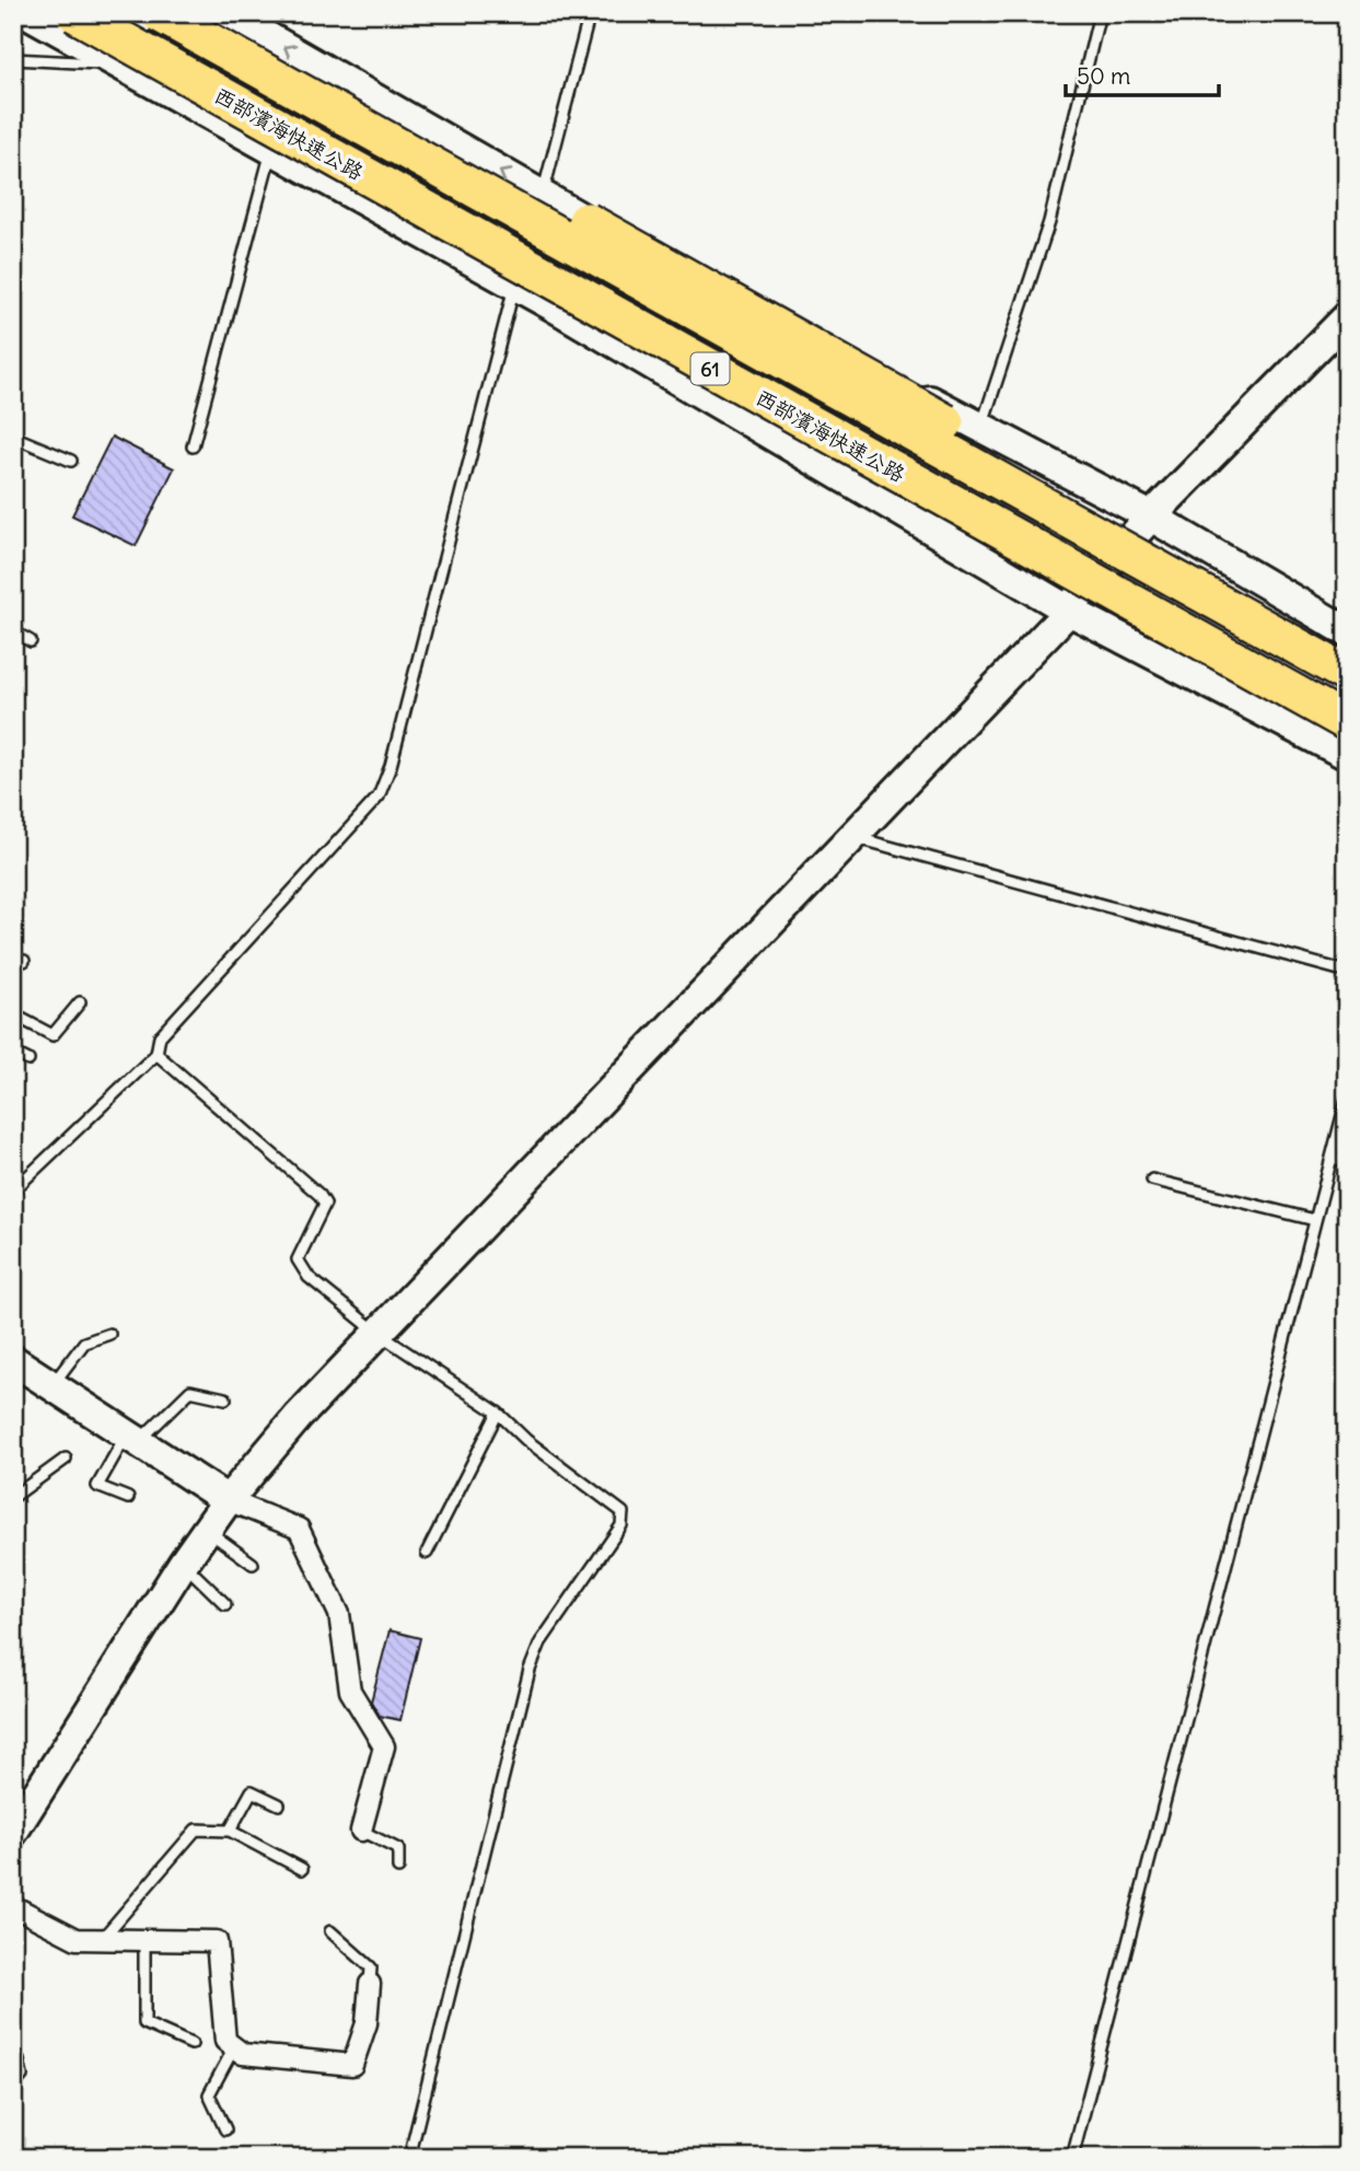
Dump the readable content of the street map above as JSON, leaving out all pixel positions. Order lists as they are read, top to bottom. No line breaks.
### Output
{"streets":{"highway":["西部濱海快速公路","61"]},"scale_bar":"50 m"}
